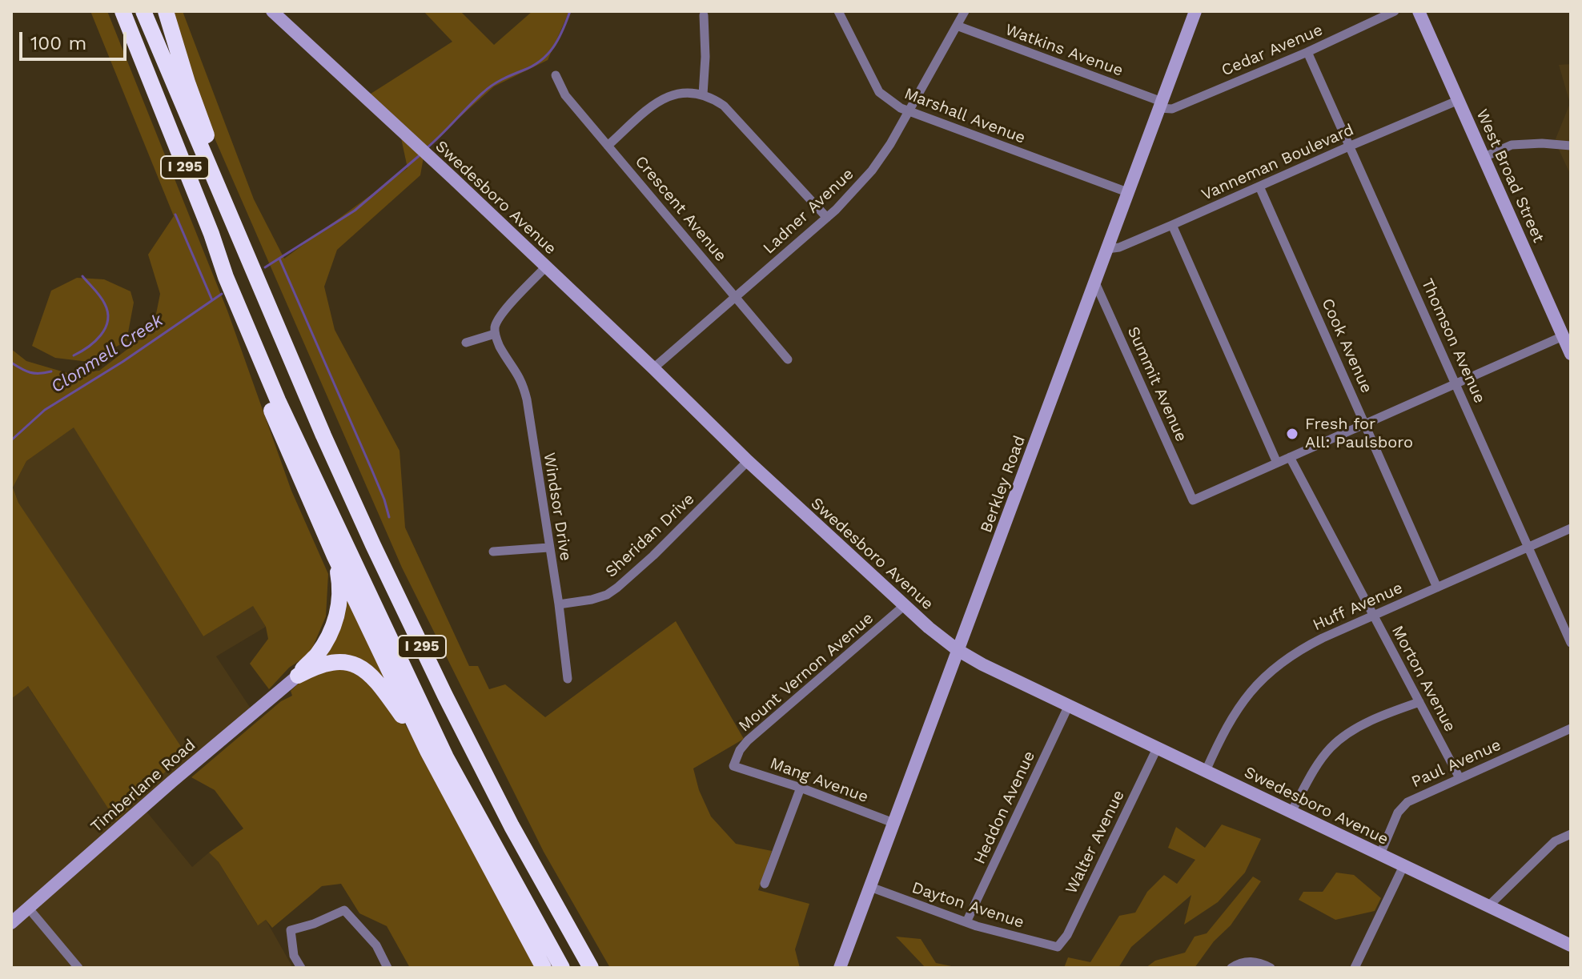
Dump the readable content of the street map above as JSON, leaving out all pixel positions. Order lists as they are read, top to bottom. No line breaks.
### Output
{"streets":{"highway":["I 295"],"street":["Watkins Avenue","Cedar Avenue","Marshall Avenue","Vanneman Boulevard","West Broad Street","Swedesboro Avenue","Crescent Avenue","Ladner Avenue","Thomson Avenue","Cook Avenue","Summit Avenue","Berkley Road","Windsor Drive","Sheridan Drive","Huff Avenue","Mount Vernon Avenue","Morton Avenue","Paul Avenue","Mang Avenue","Timberlane Road","Heddon Avenue","Walter Avenue","Dayton Avenue"]},"crossings":[["Watkins Avenue","Cedar Avenue"],["Watkins Avenue","Ladner Avenue"],["Watkins Avenue","Berkley Road"],["Cedar Avenue","Thomson Avenue"],["Cedar Avenue","Berkley Road"],["Marshall Avenue","Ladner Avenue"],["Marshall Avenue","Berkley Road"],["Vanneman Boulevard","West Broad Street"],["Vanneman Boulevard","Thomson Avenue"],["Vanneman Boulevard","Cook Avenue"],["Vanneman Boulevard","Berkley Road"],["Swedesboro Avenue","Ladner Avenue"],["Swedesboro Avenue","Berkley Road"],["Swedesboro Avenue","Sheridan Drive"],["Swedesboro Avenue","Huff Avenue"],["Swedesboro Avenue","Mount Vernon Avenue"],["Swedesboro Avenue","Paul Avenue"],["Swedesboro Avenue","Heddon Avenue"],["Swedesboro Avenue","Walter Avenue"],["Crescent Avenue","Ladner Avenue"],["Thomson Avenue","Huff Avenue"],["Cook Avenue","Huff Avenue"],["Summit Avenue","Berkley Road"],["Berkley Road","Mang Avenue"],["Berkley Road","Dayton Avenue"],["Windsor Drive","Sheridan Drive"],["Huff Avenue","Morton Avenue"],["Mount Vernon Avenue","Mang Avenue"],["Morton Avenue","Paul Avenue"],["Heddon Avenue","Dayton Avenue"],["Walter Avenue","Dayton Avenue"]],"water":["Clonmell Creek"],"places":["Fresh for All: Paulsboro"],"scale_bar":"100 m"}
